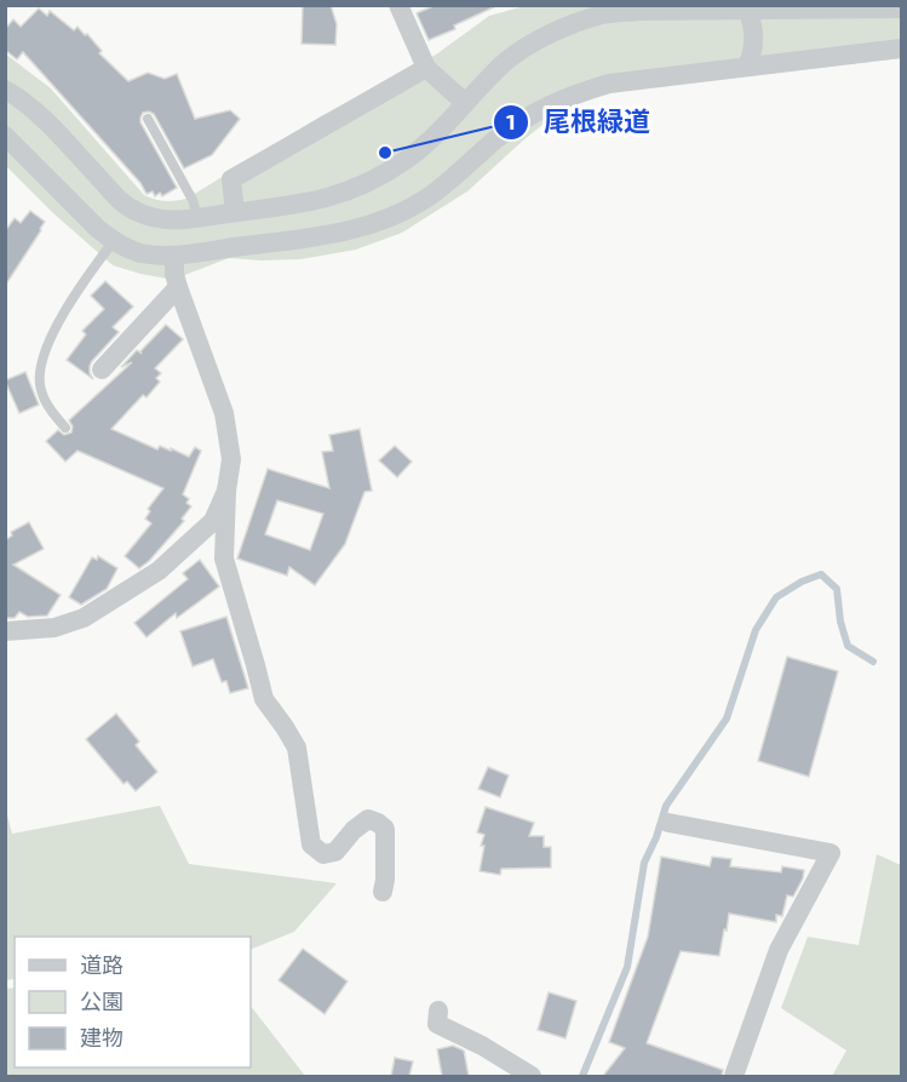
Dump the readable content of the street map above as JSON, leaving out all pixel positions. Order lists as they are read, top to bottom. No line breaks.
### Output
{"places":["尾根緑道"],"legend":["道路","公園","建物"]}
